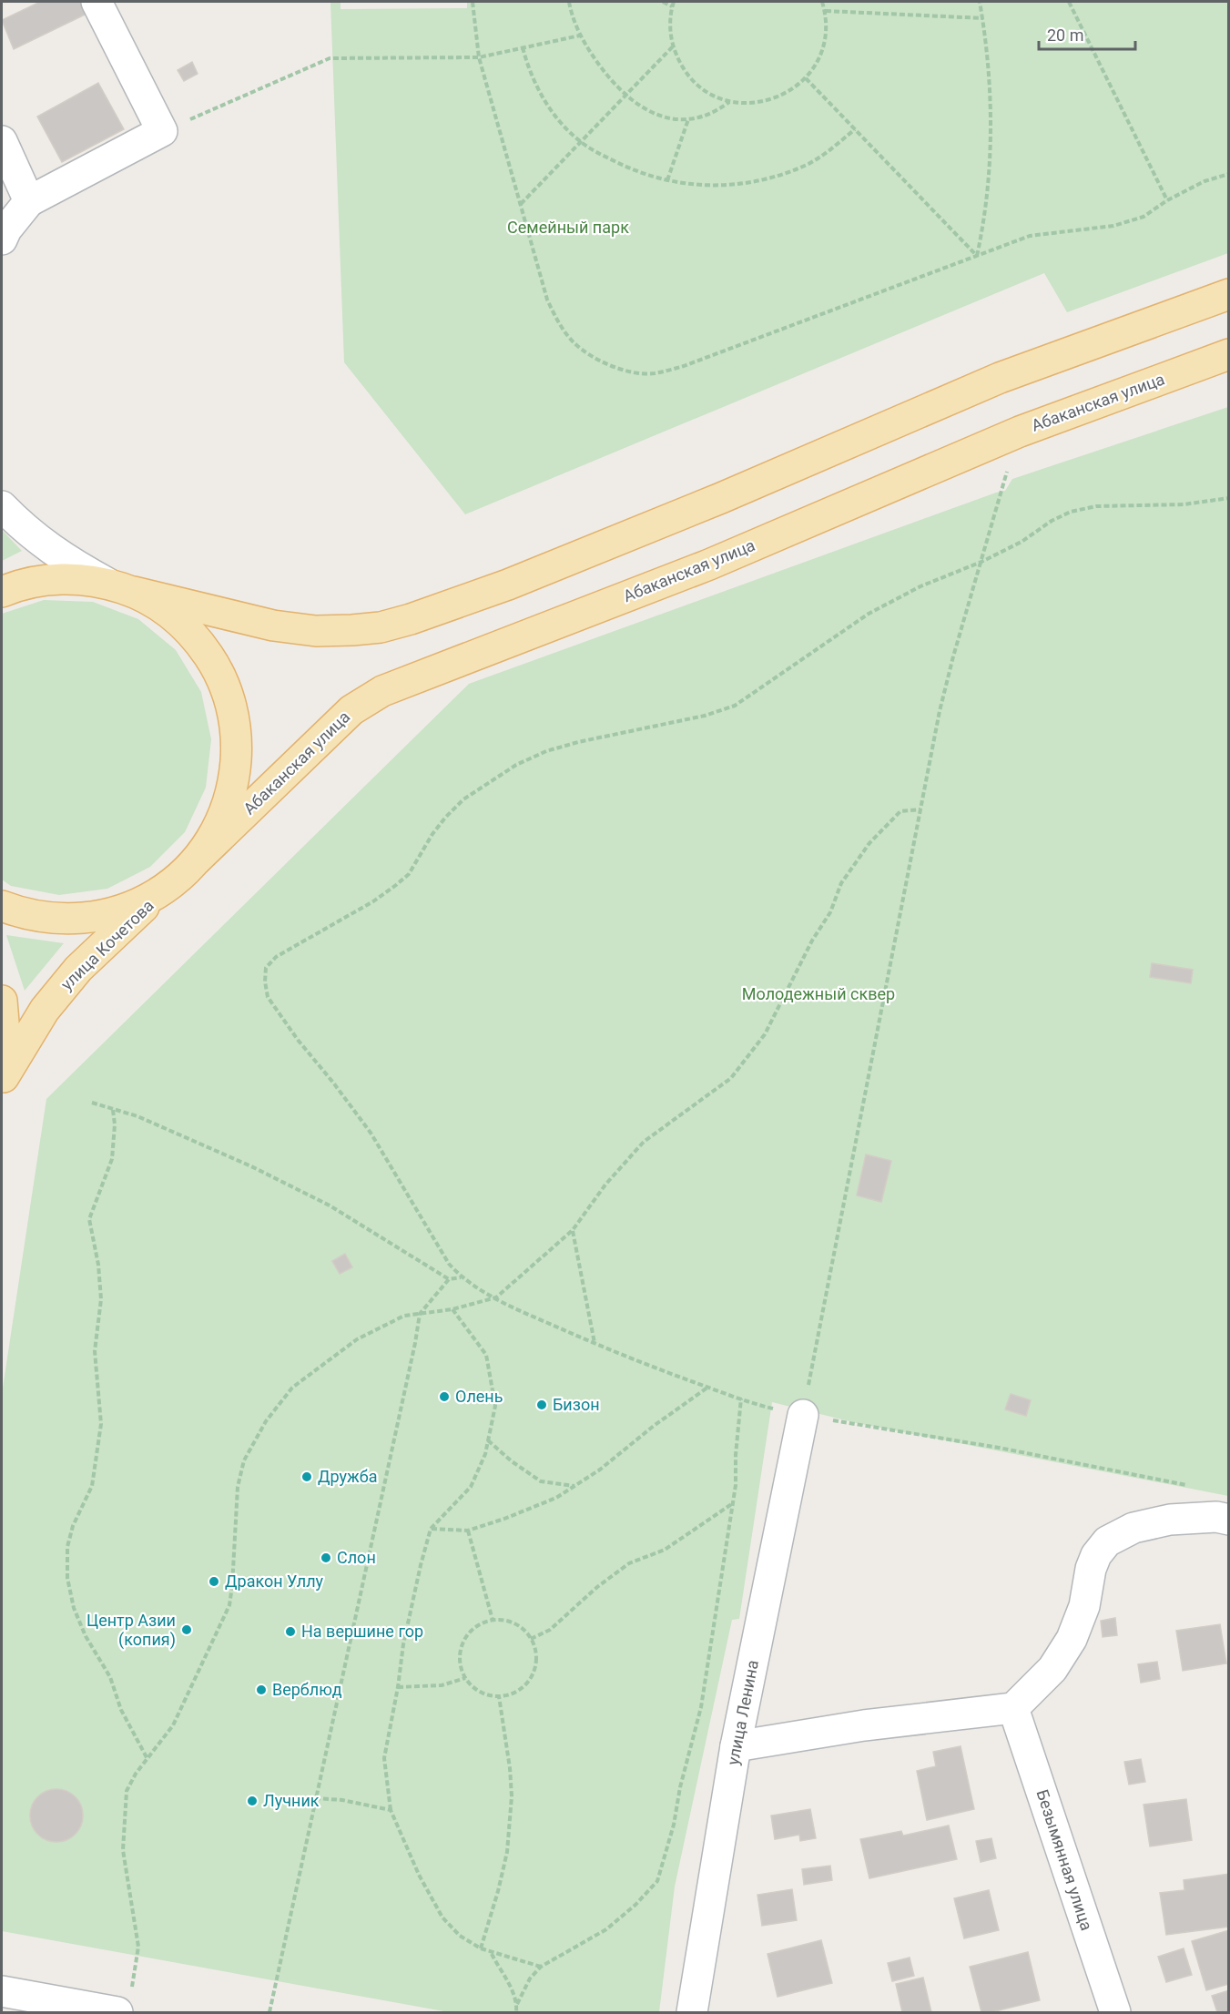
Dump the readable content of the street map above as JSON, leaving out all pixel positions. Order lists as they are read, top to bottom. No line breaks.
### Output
{"streets":{"main road":["Абаканская улица","улица Кочетова"],"street":["улица Ленина","Безымянная улица"]},"crossings":[["Абаканская улица","улица Кочетова"]],"parks":["Семейный парк","Молодежный сквер"],"places":["Олень","Бизон","Дружба","Слон","Дракон Уллу","Центр Азии (копия)","На вершине гор","Верблюд","Лучник"],"scale_bar":"20 m"}
